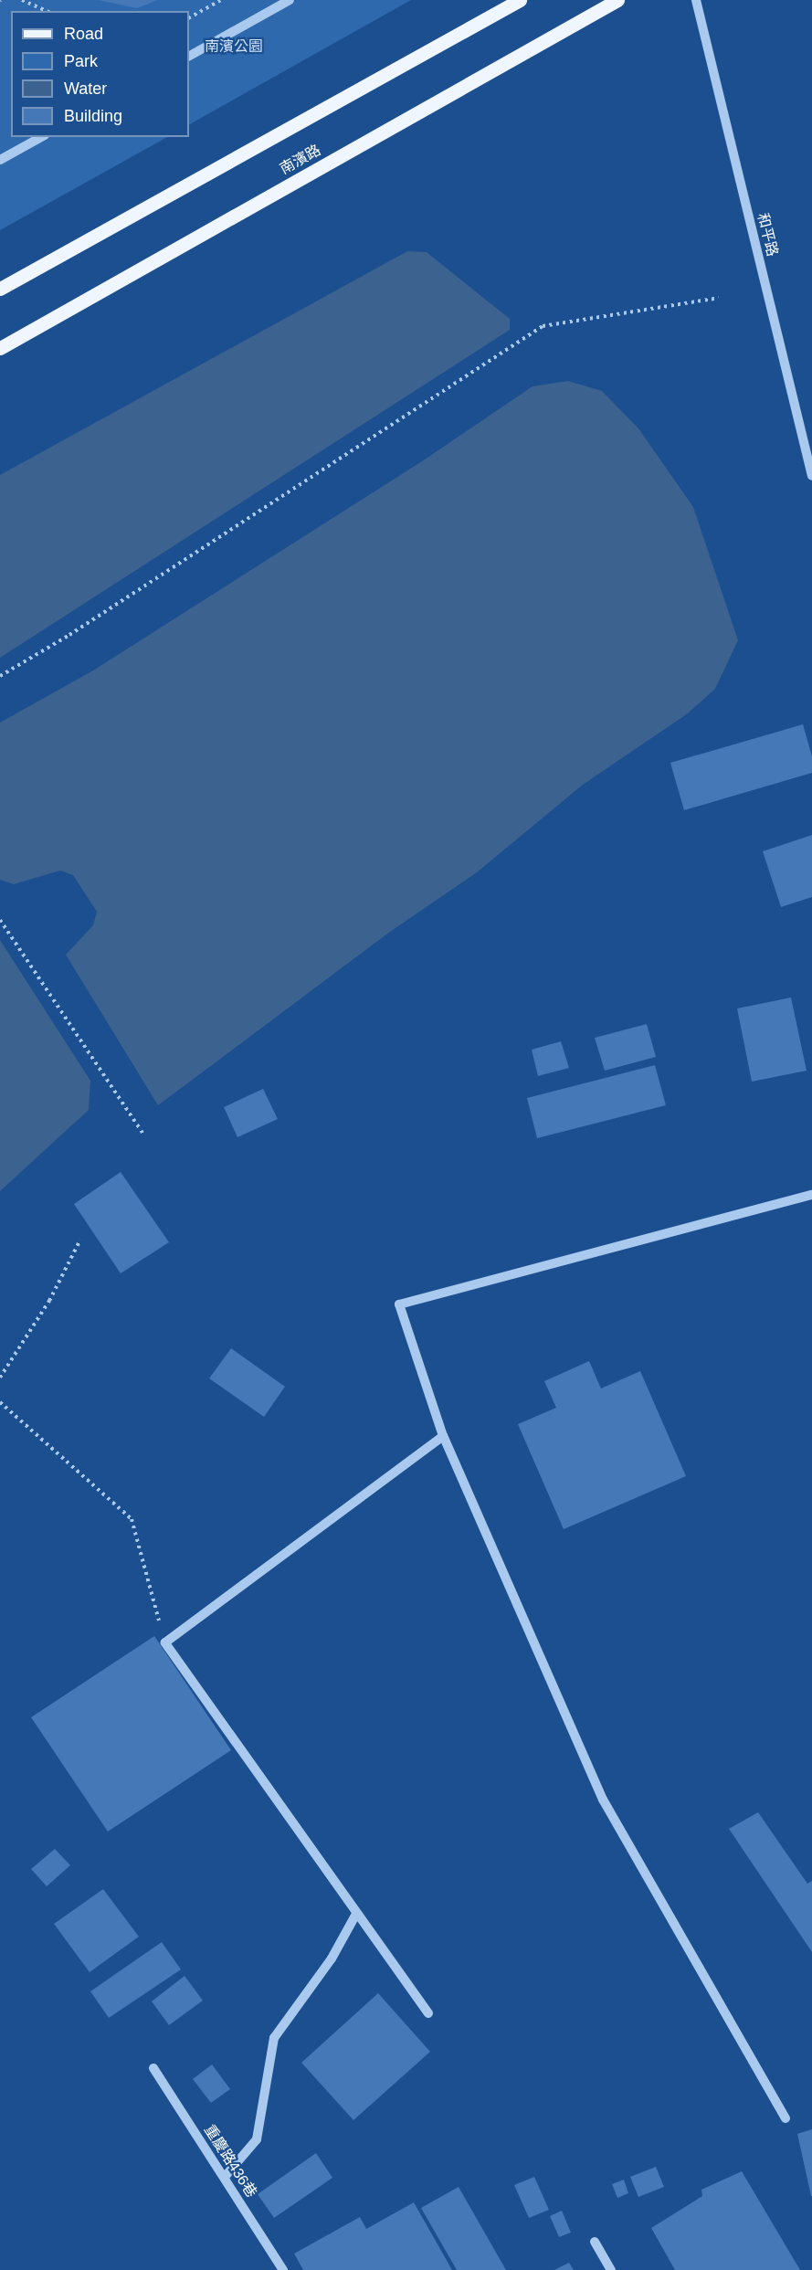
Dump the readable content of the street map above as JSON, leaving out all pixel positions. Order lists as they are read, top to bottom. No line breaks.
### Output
{"streets":{"main road":["南濱路"],"street":["和平路","重慶路436巷"]},"parks":["南濱公園"],"legend":["Road","Park","Water","Building"]}
